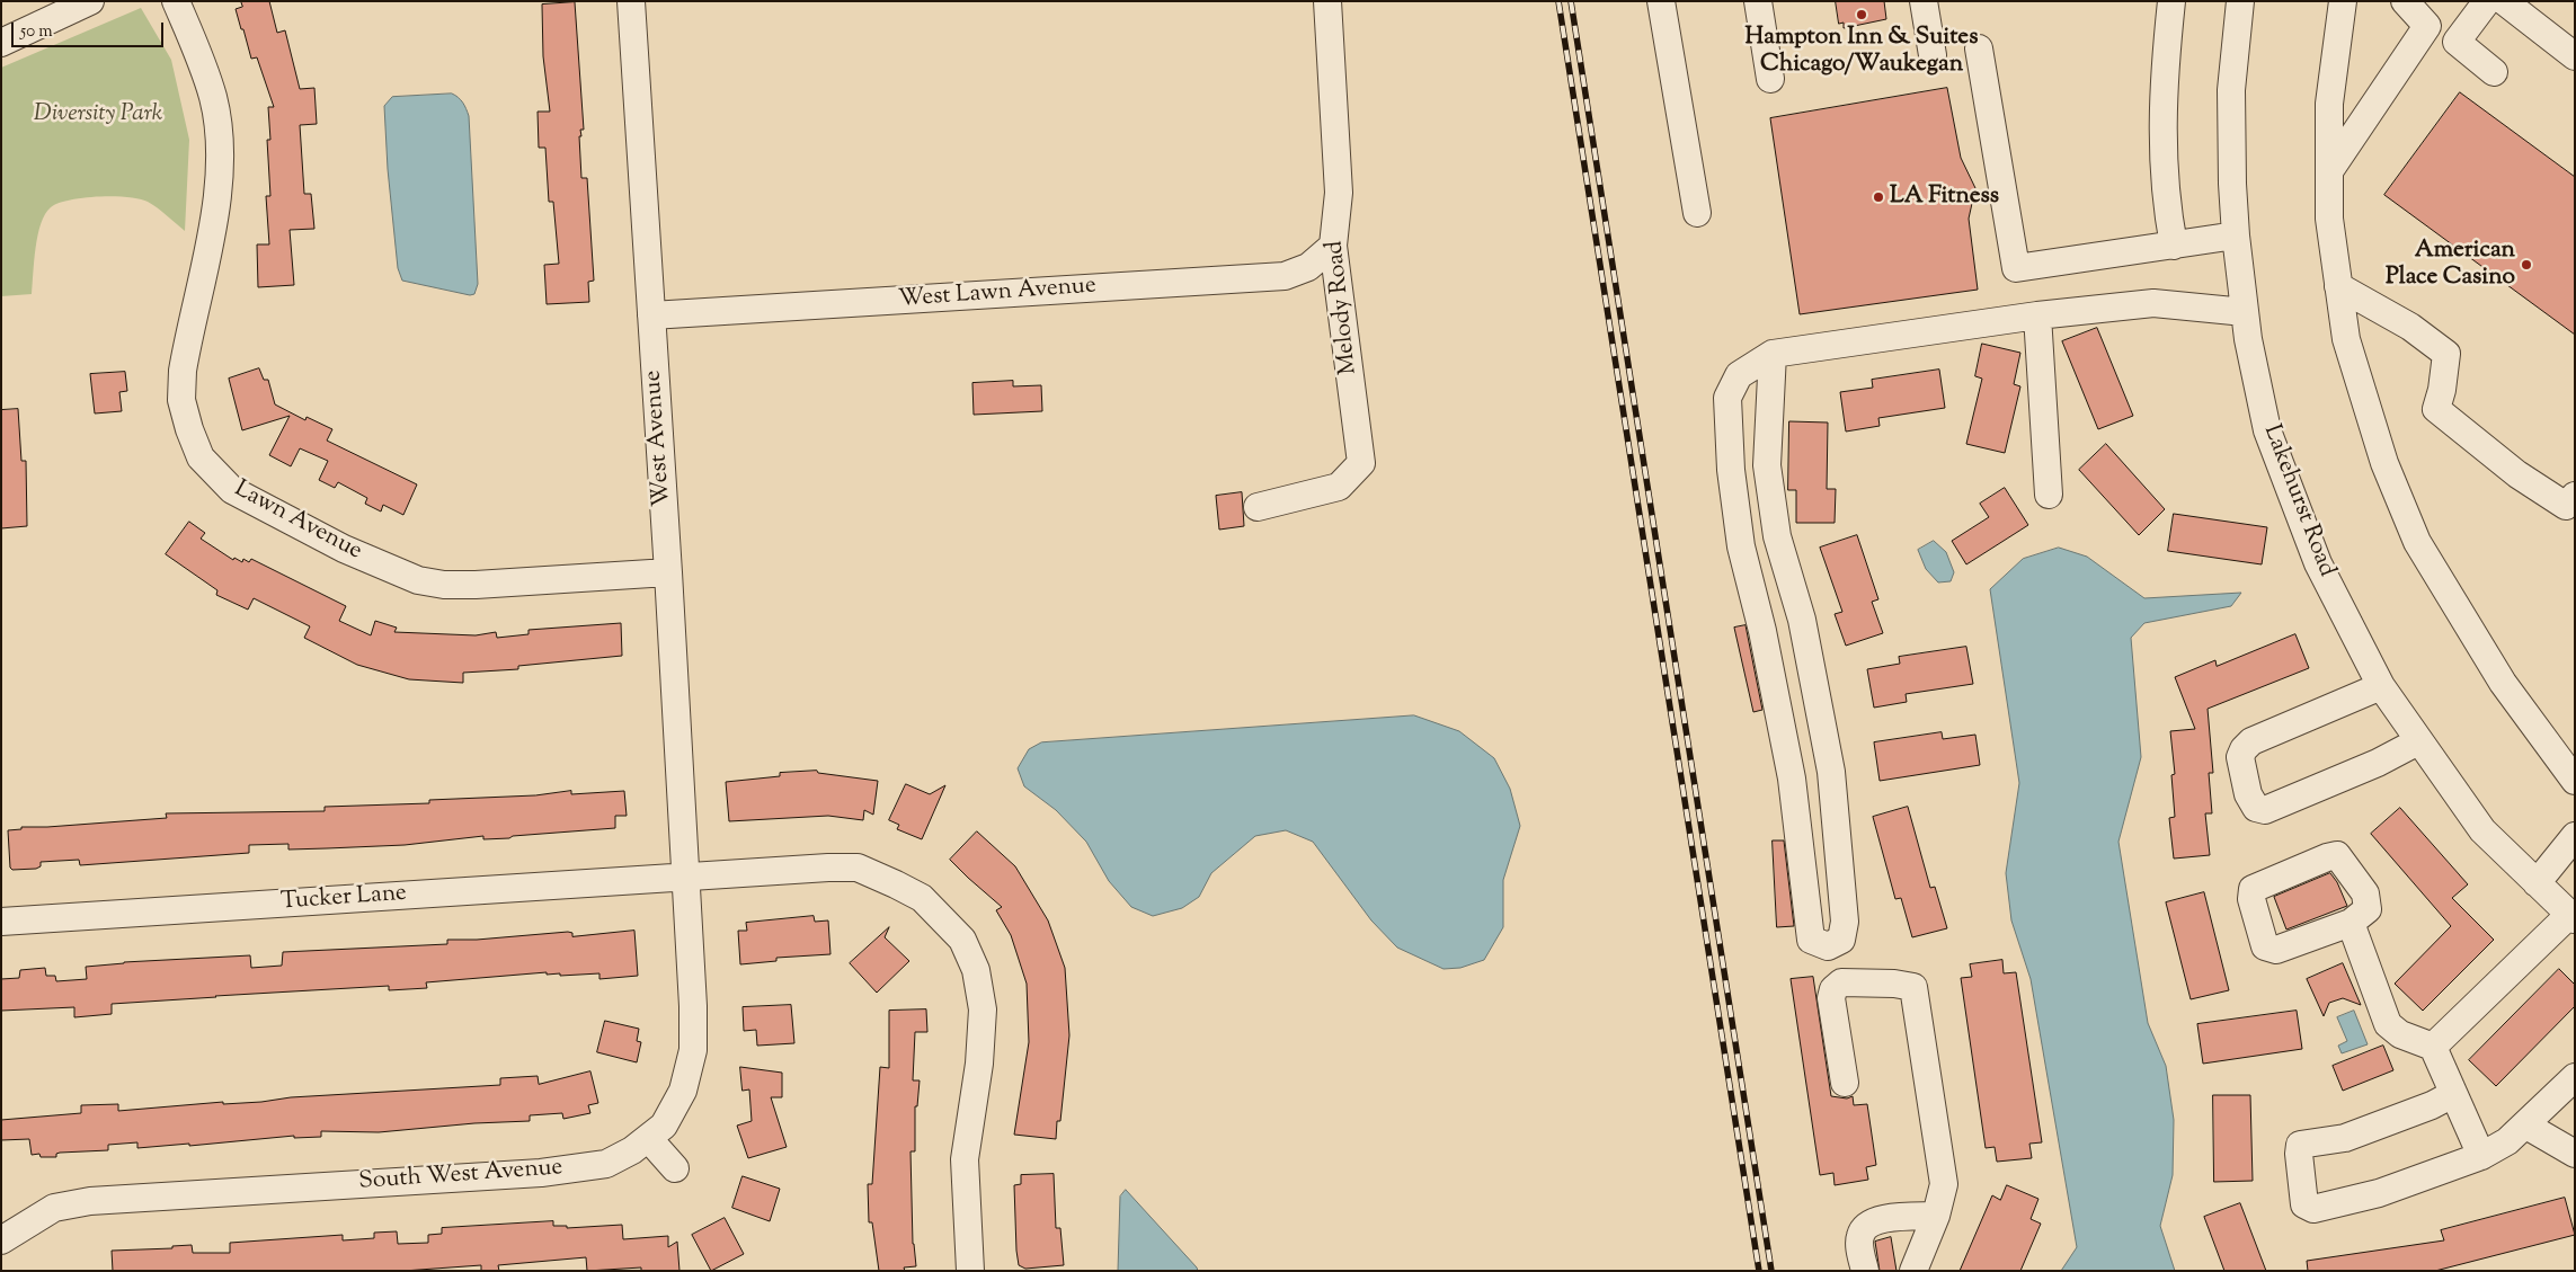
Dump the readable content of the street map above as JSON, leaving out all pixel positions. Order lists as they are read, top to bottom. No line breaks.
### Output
{"streets":{"street":["West Lawn Avenue","Melody Road","West Avenue","Lakehurst Road","Lawn Avenue","Tucker Lane","South West Avenue"]},"crossings":[["West Lawn Avenue","Melody Road"],["West Lawn Avenue","West Avenue"],["West Avenue","Lawn Avenue"],["West Avenue","Tucker Lane"],["West Avenue","South West Avenue"],["Tucker Lane","South West Avenue"]],"parks":["Diversity Park"],"places":["Hampton Inn & Suites Chicago/Waukegan","LA Fitness","American Place Casino"],"scale_bar":"50 m"}
